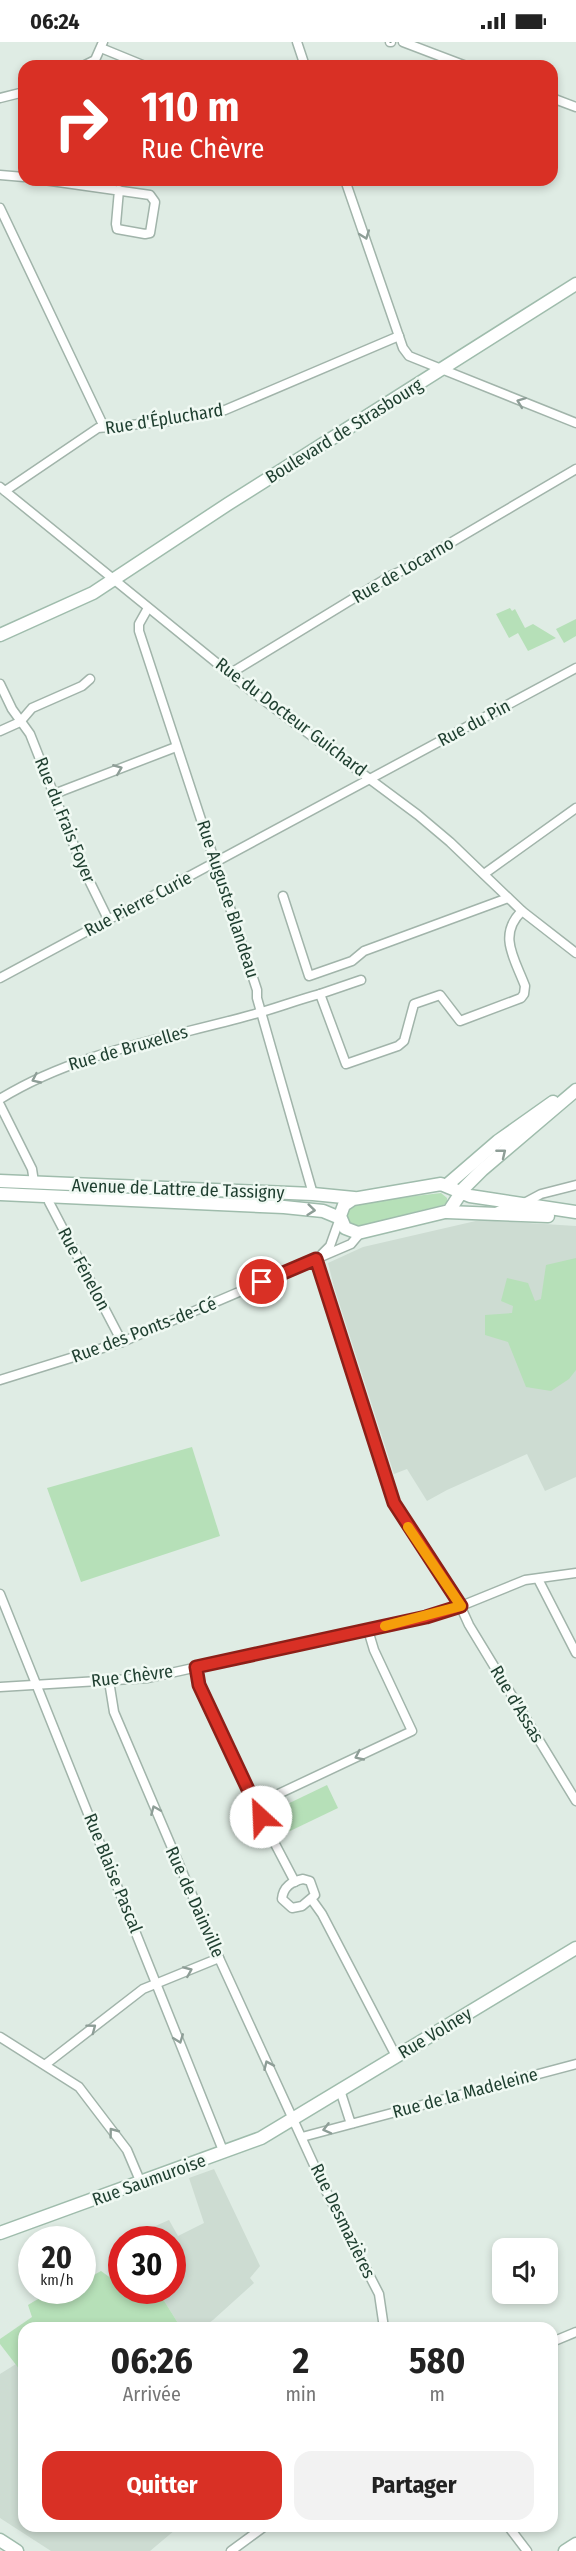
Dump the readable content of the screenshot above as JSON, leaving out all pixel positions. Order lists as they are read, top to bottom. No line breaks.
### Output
{"streets":{"street":["Rue d'Épluchard","Boulevard de Strasbourg","Rue de Locarno","Rue du Docteur Guichard","Rue du Pin","Rue du Frais Foyer","Rue Auguste Blandeau","Rue Pierre Curie","Rue de Bruxelles","Avenue de Lattre de Tassigny","Rue Fénelon","Rue des Ponts-de-Cé","Rue Chèvre","Rue d'Assas","Rue Blaise Pascal","Rue de Dainville","Rue Volney","Rue de la Madeleine","Rue Saumuroise","Rue Desmazières"]},"crossings":[["Rue d'Épluchard","Rue du Docteur Guichard"],["Boulevard de Strasbourg","Rue du Docteur Guichard"],["Rue de Locarno","Rue du Docteur Guichard"],["Rue du Docteur Guichard","Rue du Pin"],["Rue du Docteur Guichard","Rue Auguste Blandeau"],["Rue du Docteur Guichard","Rue Pierre Curie"],["Rue du Pin","Rue Pierre Curie"],["Rue du Frais Foyer","Rue Pierre Curie"],["Rue Auguste Blandeau","Rue Pierre Curie"],["Rue Auguste Blandeau","Rue de Bruxelles"],["Rue Auguste Blandeau","Avenue de Lattre de Tassigny"],["Avenue de Lattre de Tassigny","Rue Fénelon"],["Avenue de Lattre de Tassigny","Rue des Ponts-de-Cé"],["Rue Fénelon","Rue des Ponts-de-Cé"],["Rue des Ponts-de-Cé","Rue d'Assas"],["Rue Chèvre","Rue d'Assas"],["Rue Chèvre","Rue Blaise Pascal"],["Rue Chèvre","Rue de Dainville"],["Rue Blaise Pascal","Rue Saumuroise"],["Rue de Dainville","Rue Volney"],["Rue de Dainville","Rue Saumuroise"],["Rue de Dainville","Rue Desmazières"],["Rue Volney","Rue Saumuroise"],["Rue Volney","Rue Desmazières"],["Rue de la Madeleine","Rue Desmazières"],["Rue Saumuroise","Rue Desmazières"]],"one_way":["Rue de Bruxelles","Rue de Dainville"],"page":{"status":"06:24","turn":["110 m","Rue Chèvre"],"speed":"20 km/h","limit":"30","eta":["06:26","Arrivée","2","min","580","m"],"buttons":["Quitter","Partager"]}}
